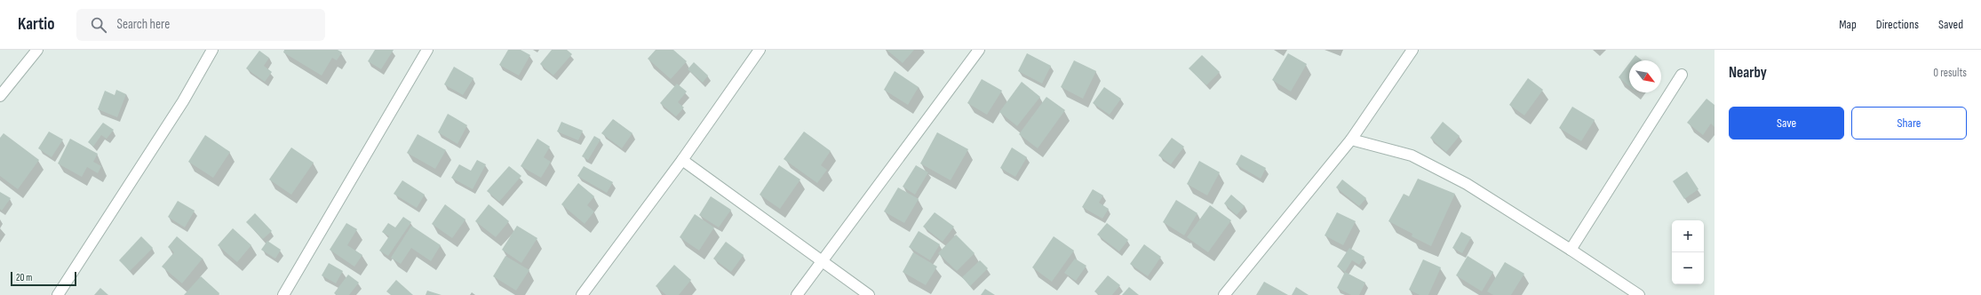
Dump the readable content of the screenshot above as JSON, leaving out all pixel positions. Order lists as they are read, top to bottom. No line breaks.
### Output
{"scale_bar":"20 m","north":"bottom right","page":{"header":"Kartio","search":"Search here","nav":["Map","Directions","Saved"],"heading":["Nearby","0 results"],"buttons":["Save","Share"],"map_buttons":["+","−"],"scale":"20 m"}}
